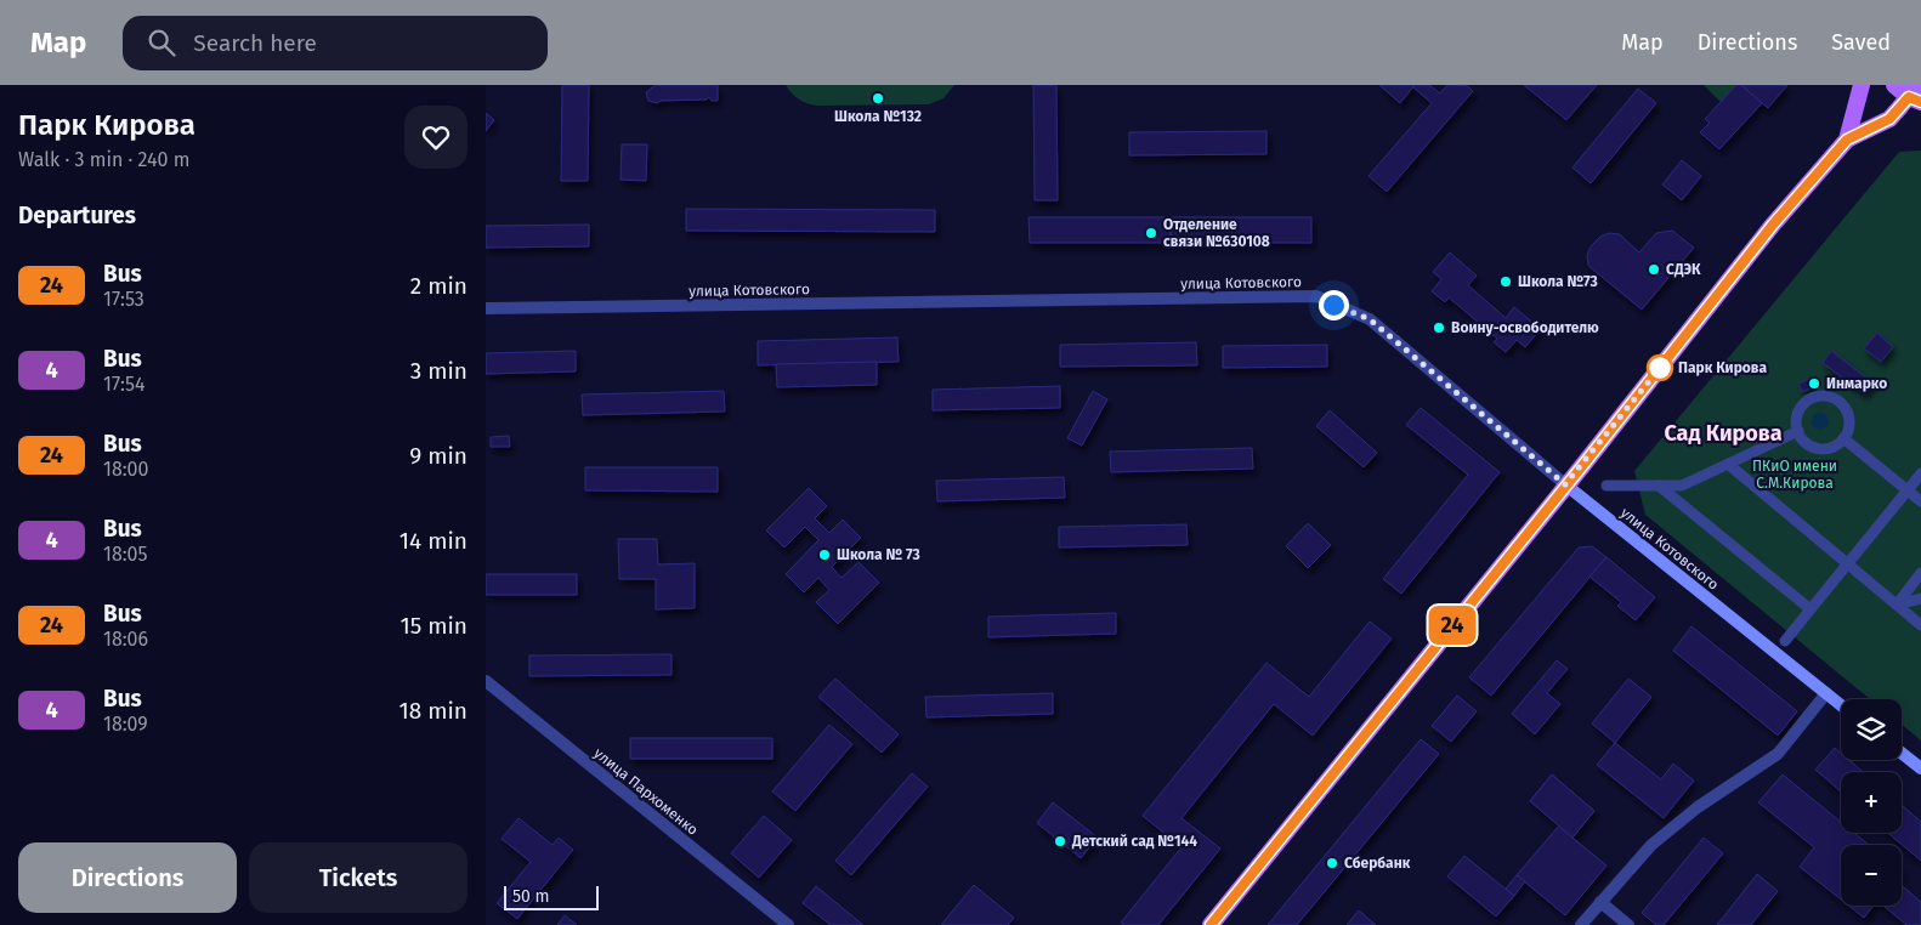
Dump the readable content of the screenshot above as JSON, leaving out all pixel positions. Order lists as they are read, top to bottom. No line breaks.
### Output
{"streets":{"main road":["улица Котовского"],"street":["улица Пархоменко"]},"districts":["Сад Кирова"],"parks":["ПКиО имени С.М.Кирова"],"places":["Школа №132","Отделение связи №630108","СДЭК","Школа №73","Воину-освободителю","Парк Кирова","Инмарко","Школа № 73","Детский сад №144","Сбербанк"],"lines":["bus line 24"],"scale_bar":"50 m","page":{"header":"Map","search":"Search here","nav":["Map","Directions","Saved"],"heading":[["Парк Кирова","Walk · 3 min · 240 m"],"Departures"],"on_map":"24","list":[{"mark":"24","name":"Bus","note":"17:53","value":"2 min"},{"mark":"4","name":"Bus","note":"17:54","value":"3 min"},{"mark":"24","name":"Bus","note":"18:00","value":"9 min"},{"mark":"4","name":"Bus","note":"18:05","value":"14 min"},{"mark":"24","name":"Bus","note":"18:06","value":"15 min"},{"mark":"4","name":"Bus","note":"18:09","value":"18 min"}],"map_buttons":["+","−"],"buttons":["Directions","Tickets"],"scale":"50 m"}}
